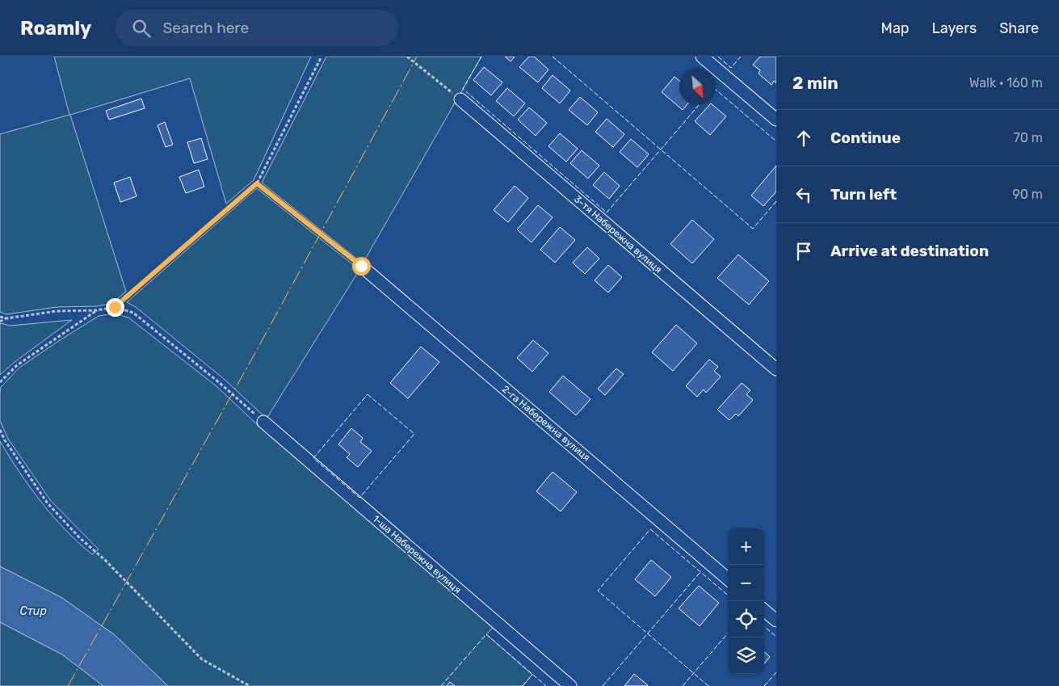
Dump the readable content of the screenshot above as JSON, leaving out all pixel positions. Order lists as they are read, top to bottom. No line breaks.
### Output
{"streets":{"street":["3-тя Набережна вулиця","2-га Набережна вулиця","1-ша Набережна вулиця"]},"water":["Стир"],"north":"bottom right","page":{"header":"Roamly","search":"Search here","nav":["Map","Layers","Share"],"heading":["2 min","Walk · 160 m"],"list":[["Continue","70 m"],["Turn left","90 m"],"Arrive at destination"],"map_buttons":["+","−"]}}
